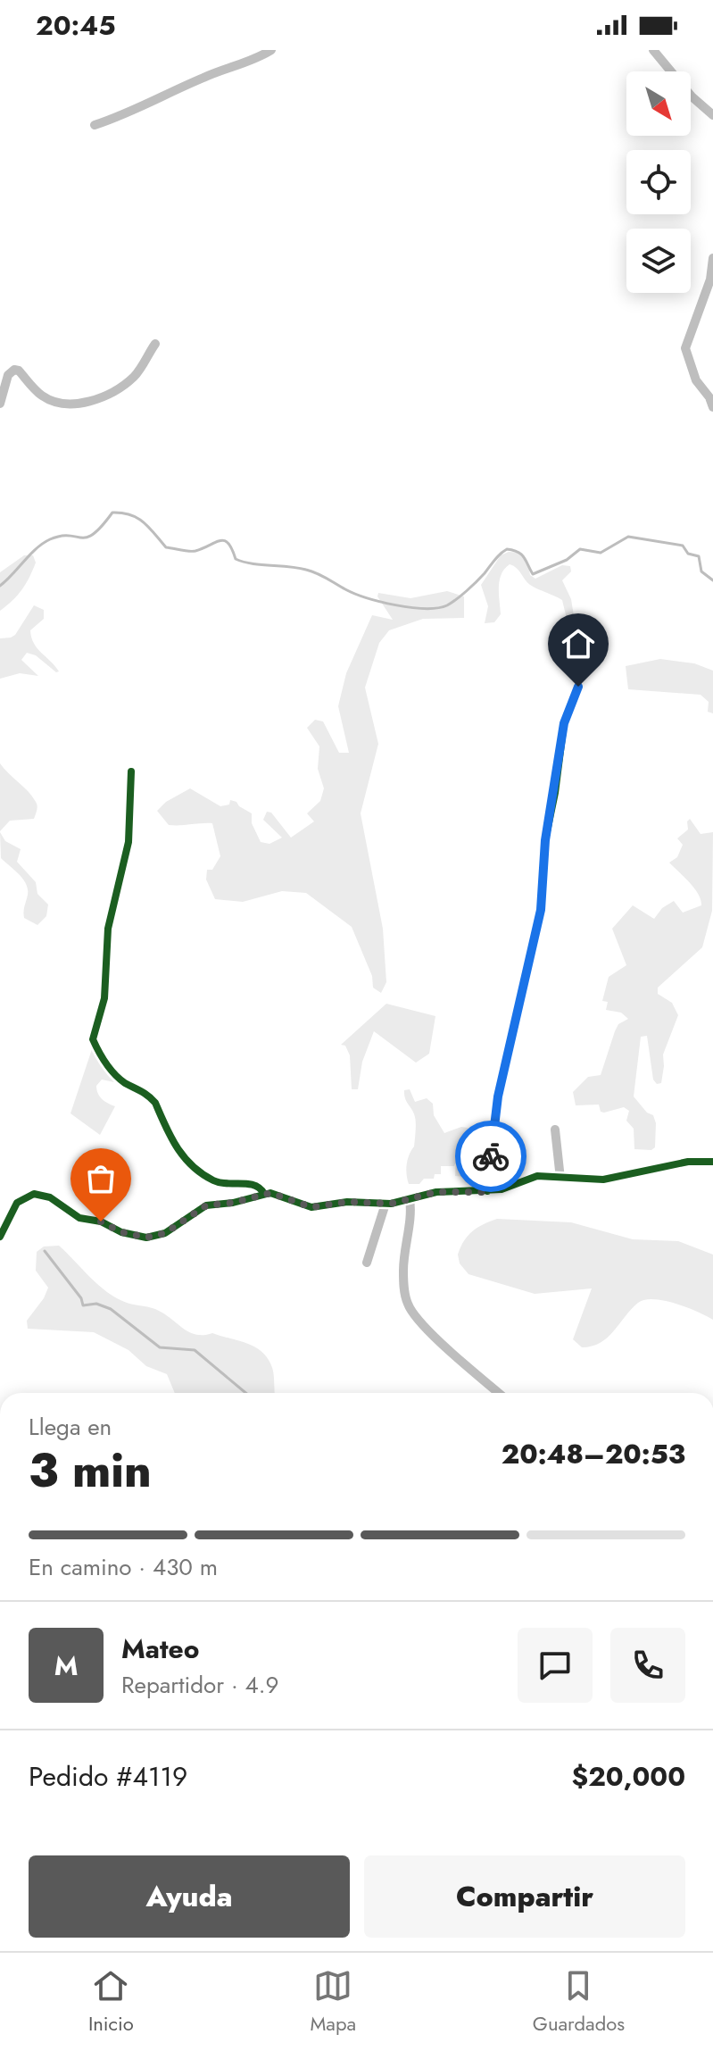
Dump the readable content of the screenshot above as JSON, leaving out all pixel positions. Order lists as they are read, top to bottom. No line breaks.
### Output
{"north":"bottom right","page":{"status":"20:45","heading":["3 min","Llega en","20:48–20:53"],"panel":["Mateo","Repartidor · 4.9","Pedido #4119","$20,000"],"bar":"En camino · 430 m","round":"M","buttons":["Ayuda","Compartir"],"tabs":["Inicio","Mapa","Guardados"]}}
